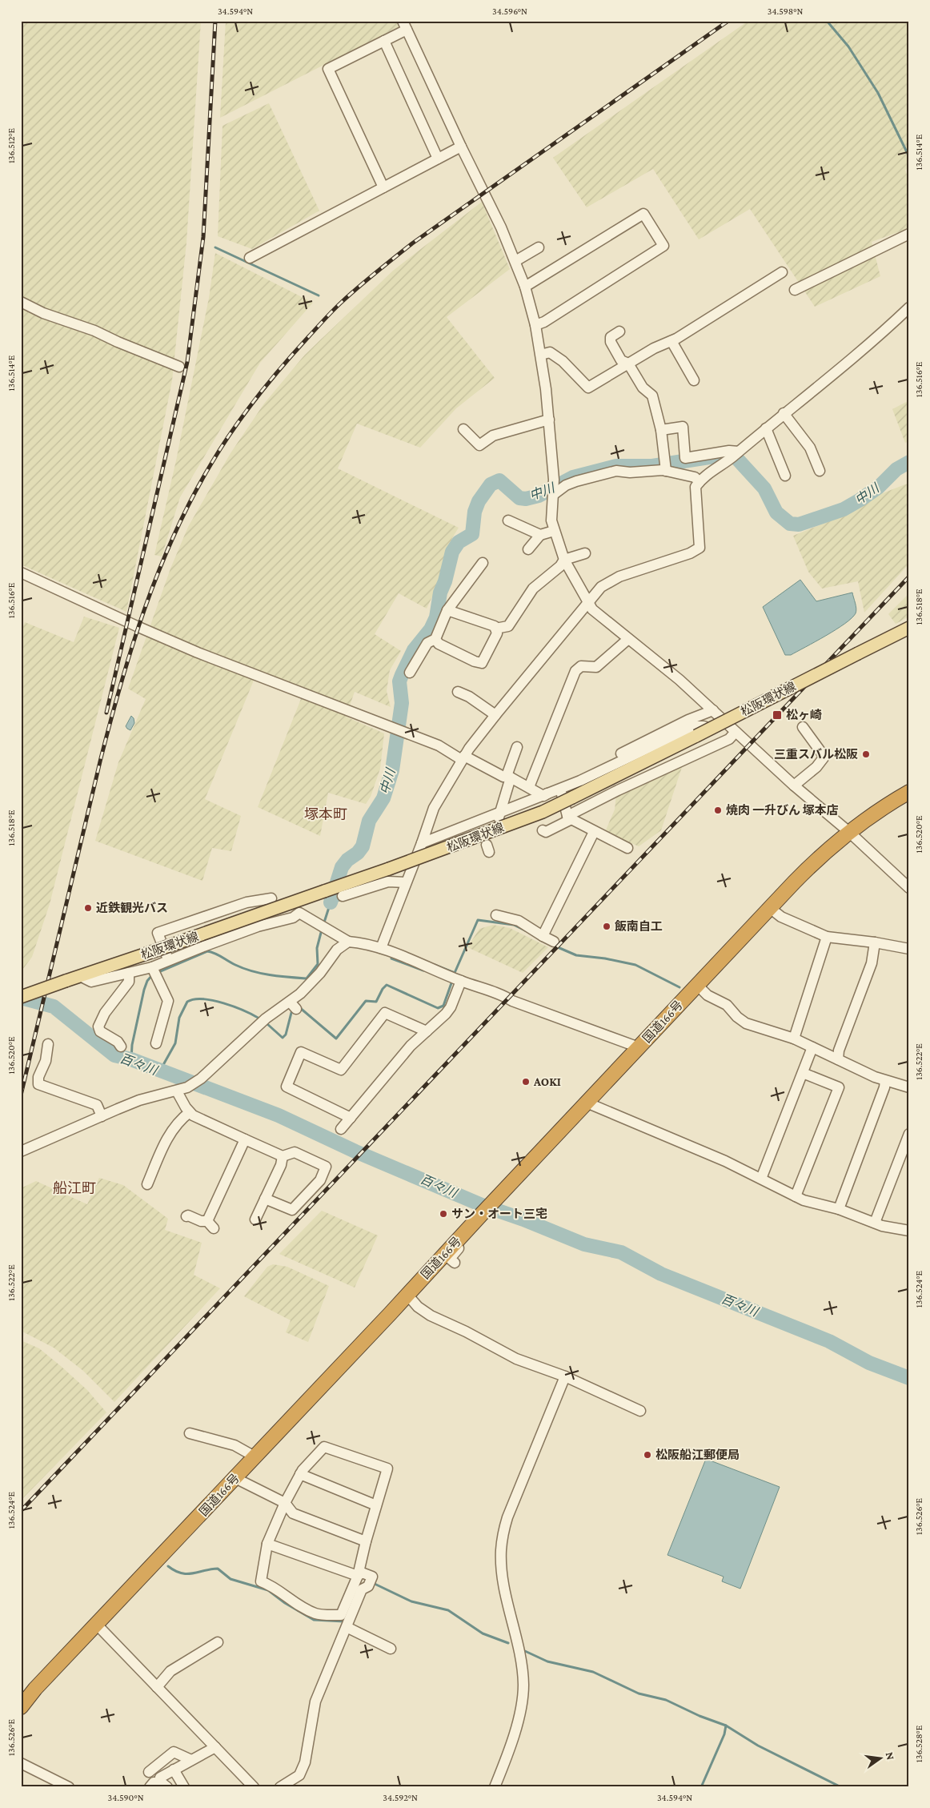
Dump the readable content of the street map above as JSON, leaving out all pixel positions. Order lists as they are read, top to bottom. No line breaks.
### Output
{"streets":{"highway":["国道166号"],"main road":["松阪環状線"]},"districts":["塚本町","船江町"],"water":["中川","百々川"],"places":{"transit":["松ヶ崎"],"other":["三重スバル松阪","焼肉 一升びん 塚本店","近鉄観光バス","飯南自工","AOKI","サン・オート三宅","松阪船江郵便局"]},"north":"right","coordinates":["34.594°N","34.596°N","34.598°N","136.512°E","136.514°E","136.516°E","136.518°E","136.520°E","136.522°E","136.524°E","136.526°E","136.528°E","34.590°N","34.592°N"]}
